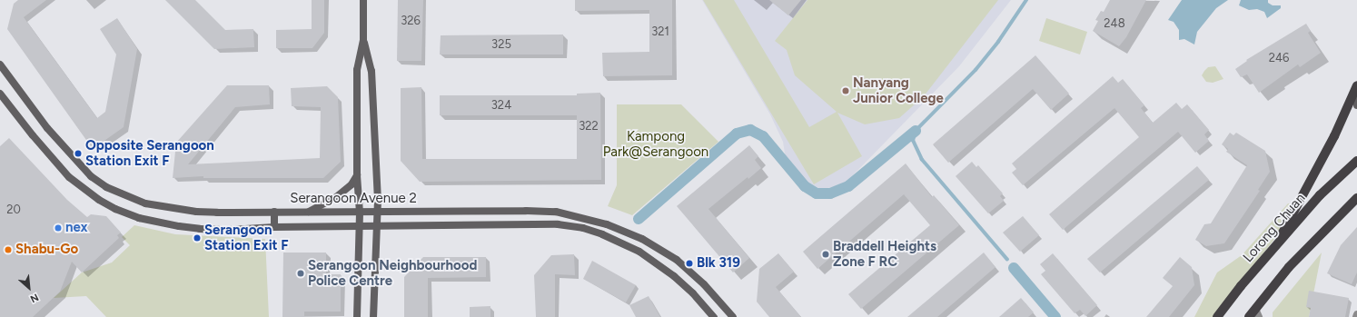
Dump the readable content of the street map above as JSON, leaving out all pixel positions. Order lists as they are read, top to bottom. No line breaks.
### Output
{"streets":{"main road":["Serangoon Avenue 2","Lorong Chuan"]},"parks":["Kampong Park@Serangoon"],"places":["Nanyang Junior College","Opposite Serangoon Station Exit F","nex","Serangoon Station Exit F","Shabu-Go","Braddell Heights Zone F RC","Blk 319","Serangoon Neighbourhood Police Centre"],"house_numbers":["326","248","321","325","246","324","322","20"],"north":"bottom right"}
